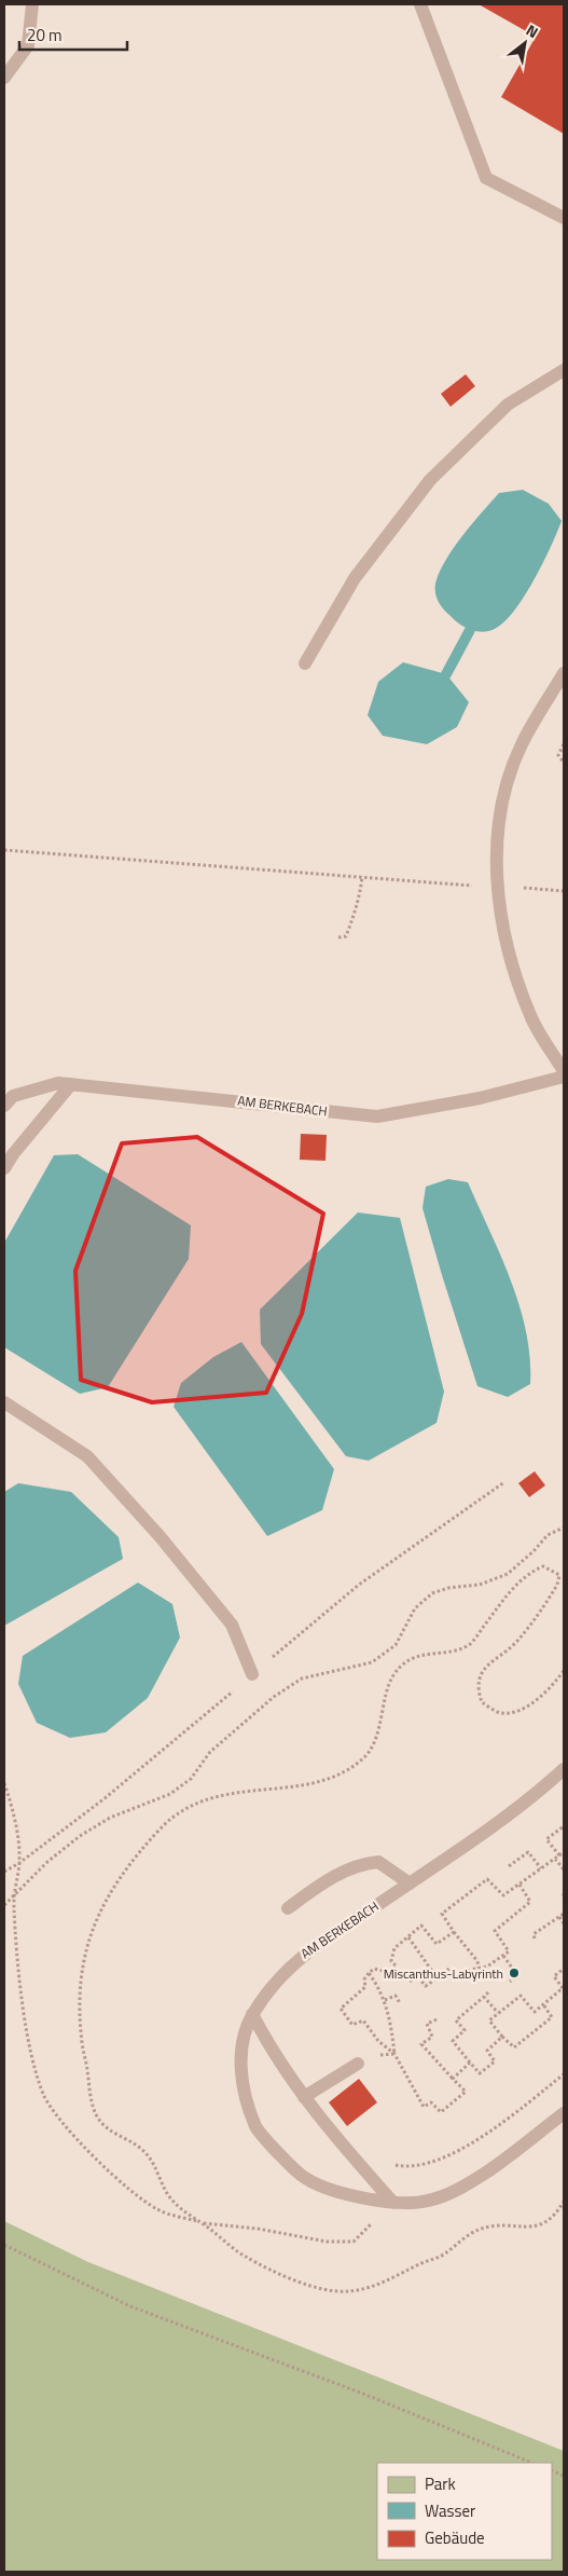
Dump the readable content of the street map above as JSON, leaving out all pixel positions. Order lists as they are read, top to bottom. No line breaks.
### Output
{"streets":{"lane":["AM BERKEBACH"]},"places":["Miscanthus-Labyrinth"],"legend":["Park","Wasser","Gebäude"],"scale_bar":"20 m","north":"top right"}
